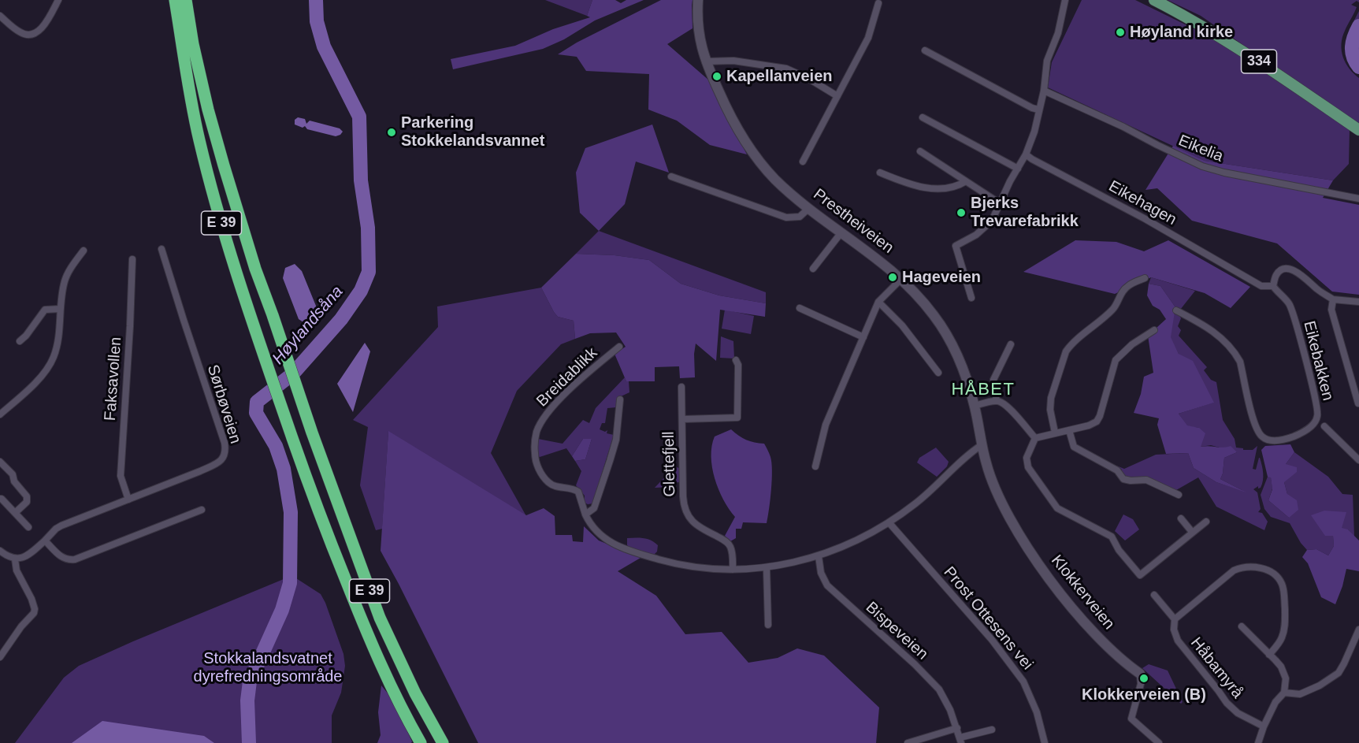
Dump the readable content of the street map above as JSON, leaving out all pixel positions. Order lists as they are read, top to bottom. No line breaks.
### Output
{"streets":{"highway":["E 39"],"main road":["334"],"street":["Eikelia","Eikehagen","Prestheiveien","Eikebakken","Breidablikk","Faksavollen","Sørbøveien","Glettefjell","Klokkerveien","Prost Ottesens vei","Bispeveien","Håbamyrå"]},"crossings":[["Eikehagen","Eikebakken"],["Prestheiveien","Klokkerveien"],["Faksavollen","Sørbøveien"]],"districts":["HÅBET"],"water":["Høylandsåna"],"parks":["Stokkalandsvatnet dyrefredningsområde"],"places":["Høyland kirke","Kapellanveien","Parkering Stokkelandsvannet","Bjerks Trevarefabrikk","Hageveien","Klokkerveien (B)"]}
